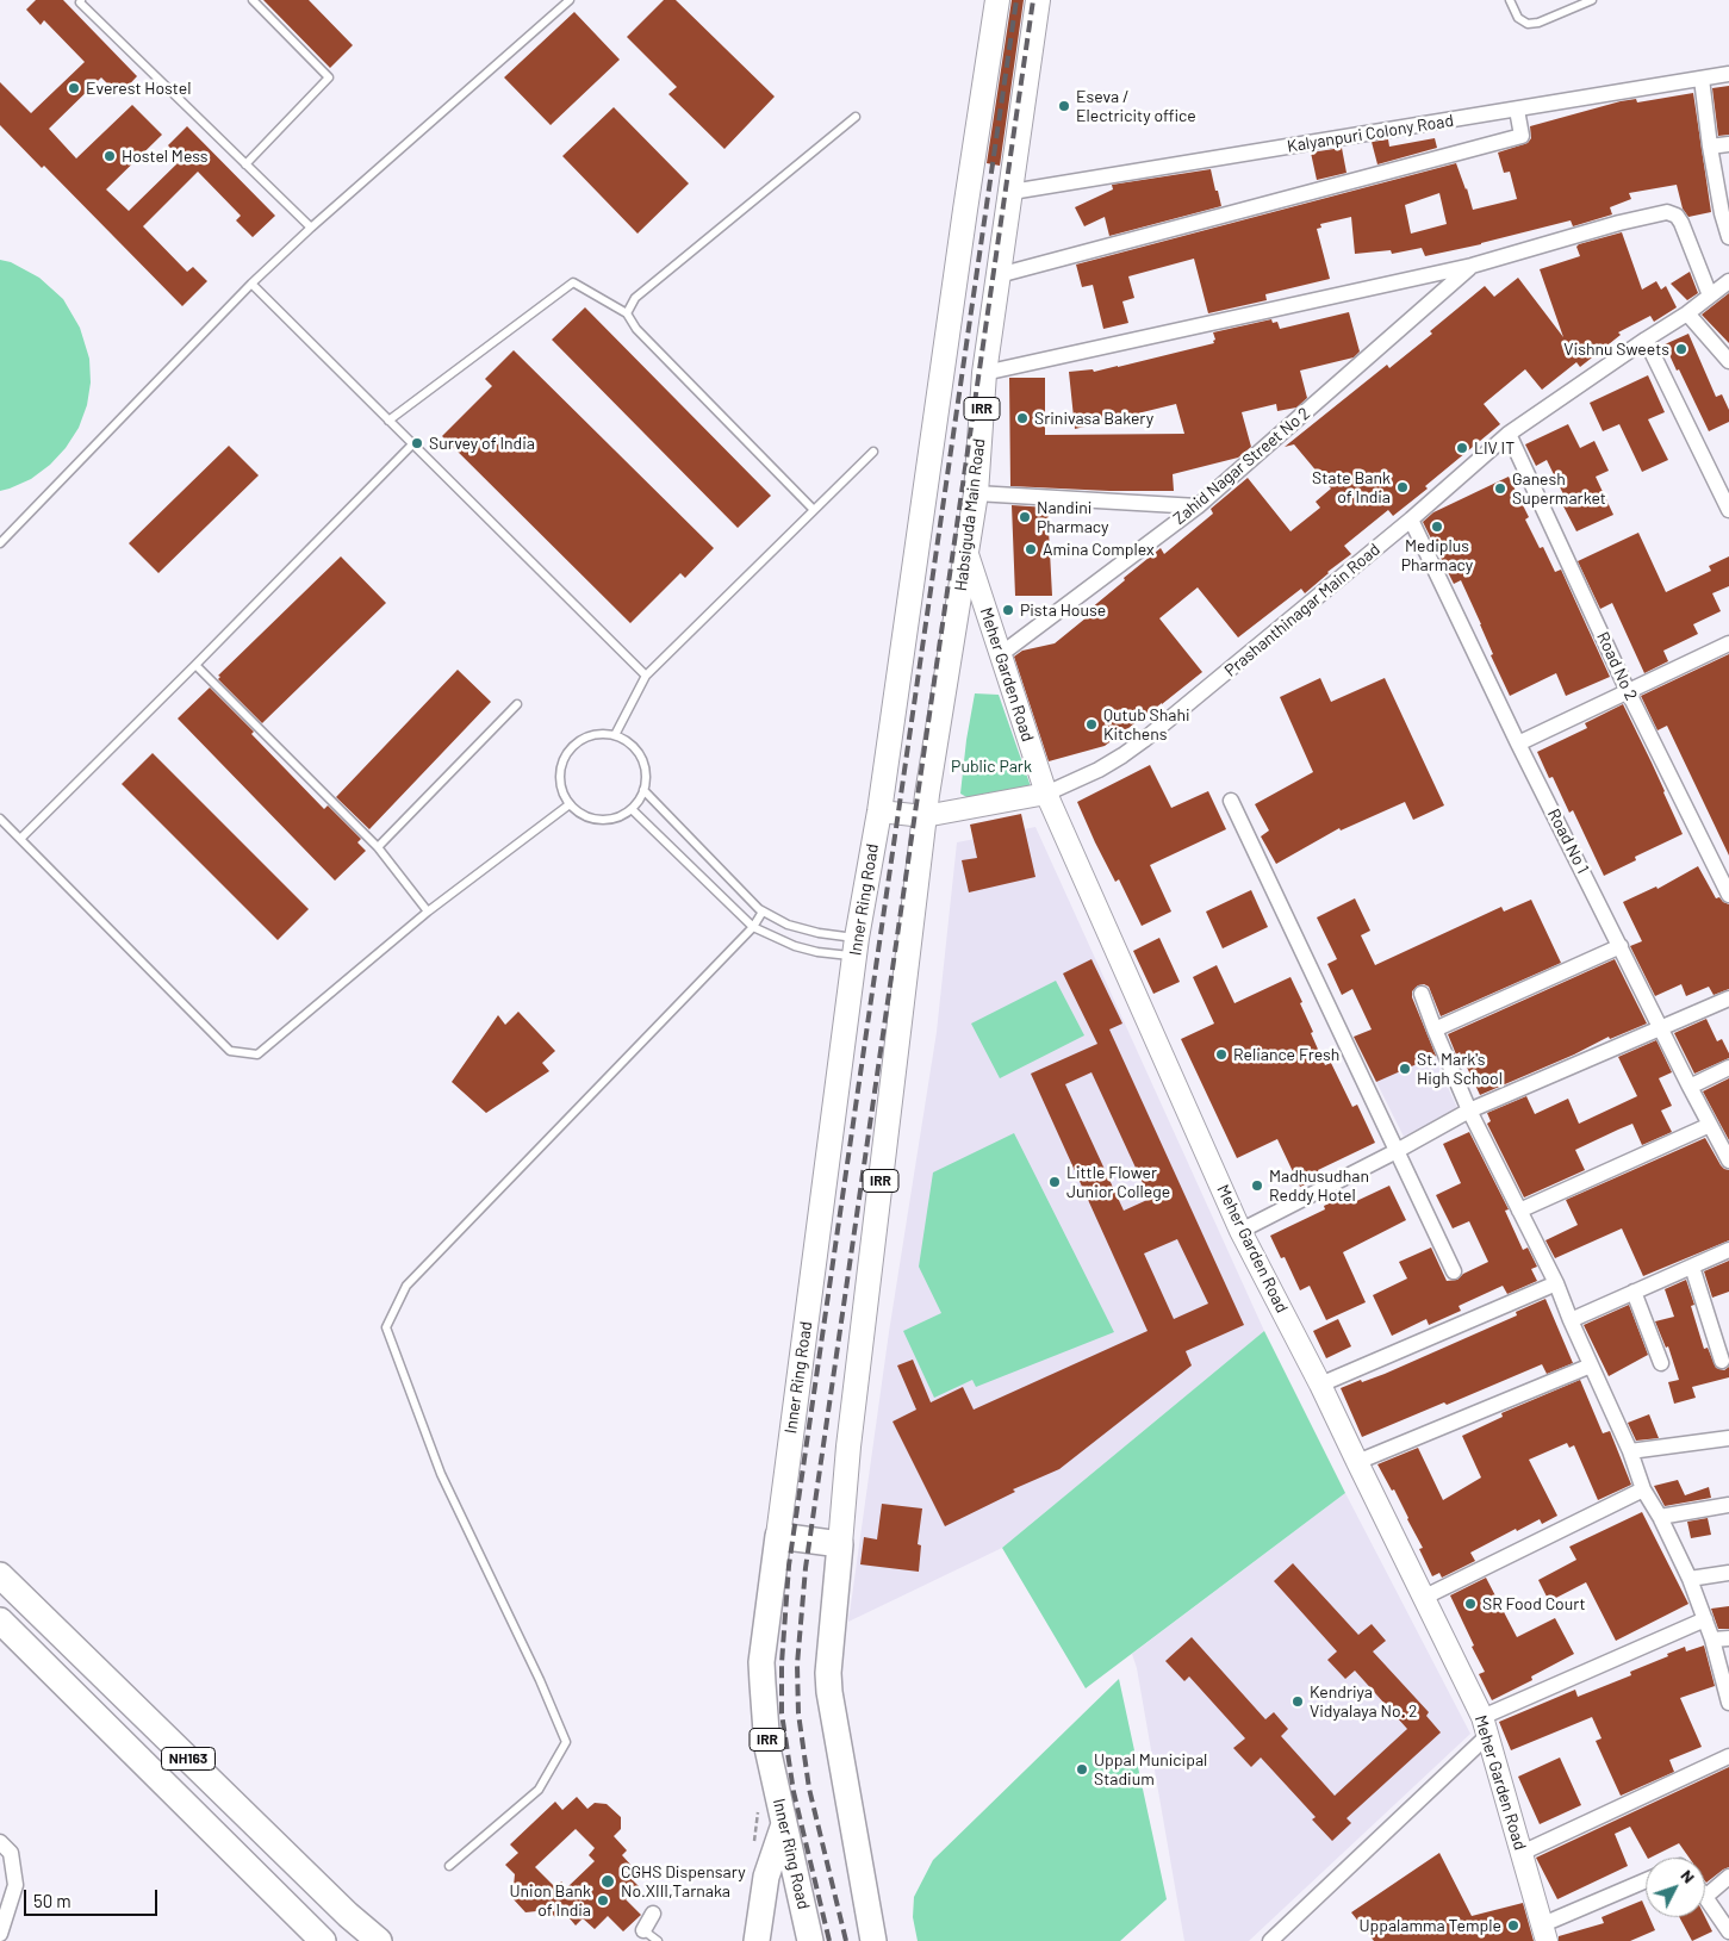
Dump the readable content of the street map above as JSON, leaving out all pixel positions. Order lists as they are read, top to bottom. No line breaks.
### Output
{"streets":{"highway":["IRR","Inner Ring Road","NH163"],"main road":["Habsiguda Main Road","Prashanthinagar Main Road","Meher Garden Road"],"street":["Kalyanpuri Colony Road","Zahid Nagar Street No 2","Road No 2","Road No 1"]},"crossings":[["Kalyanpuri Colony Road","Habsiguda Main Road"],["IRR","Habsiguda Main Road"],["IRR","Prashanthinagar Main Road"],["IRR","Inner Ring Road"],["Zahid Nagar Street No 2","Meher Garden Road"],["Habsiguda Main Road","Prashanthinagar Main Road"],["Habsiguda Main Road","Meher Garden Road"],["Prashanthinagar Main Road","Road No 2"],["Prashanthinagar Main Road","Meher Garden Road"],["Prashanthinagar Main Road","Road No 1"],["Prashanthinagar Main Road","Inner Ring Road"]],"parks":["Public Park"],"places":["Everest Hostel","Eseva / Electricity office","Hostel Mess","Vishnu Sweets","Srinivasa Bakery","Survey of India","LIV IT","State Bank of India","Ganesh Supermarket","Nandini Pharmacy","Mediplus Pharmacy","Amina Complex","Pista House","Qutub Shahi Kitchens","Reliance Fresh","St. Mark's High School","Little Flower Junior College","Madhusudhan Reddy Hotel","SR Food Court","Kendriya Vidyalaya No. 2","Uppal Municipal Stadium","CGHS Dispensary No.XIII,Tarnaka","Union Bank of India","Uppalamma Temple"],"scale_bar":"50 m","north":"top right"}
